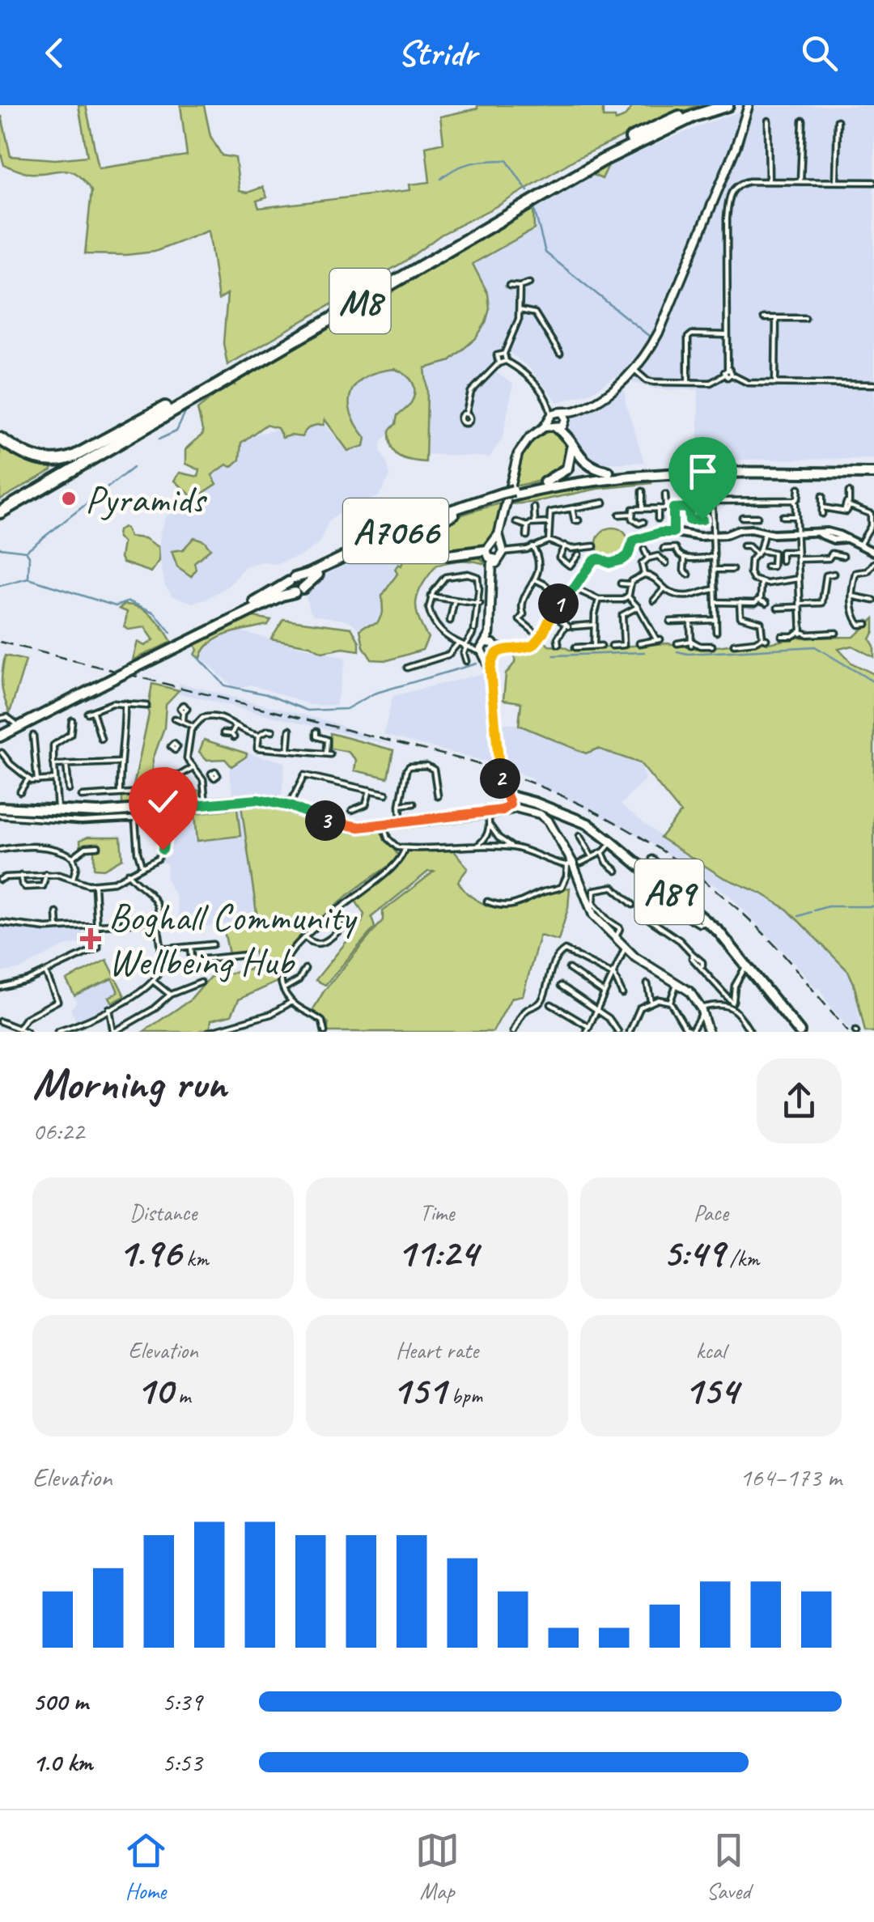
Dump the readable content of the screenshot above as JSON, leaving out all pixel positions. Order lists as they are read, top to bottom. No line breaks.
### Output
{"streets":{"highway":["M8"],"main road":["A7066","A89"]},"places":{"other":["Pyramids"],"health":["Boghall Community Wellbeing Hub"]},"page":{"header":"Stridr","pins":["1","2","3"],"heading":["Morning run","06:22"],"stats":[["Distance","1.96 km"],["Time","11:24"],["Pace","5:49 /km"],["Elevation","10 m"],["Heart rate","151 bpm"],["kcal","154"]],"chart":["Elevation","164–173 m"],"list":[{"name":"500 m","note":"5:39"},{"name":"1.0 km","note":"5:53"}],"tabs":["Home","Map","Saved"]}}
